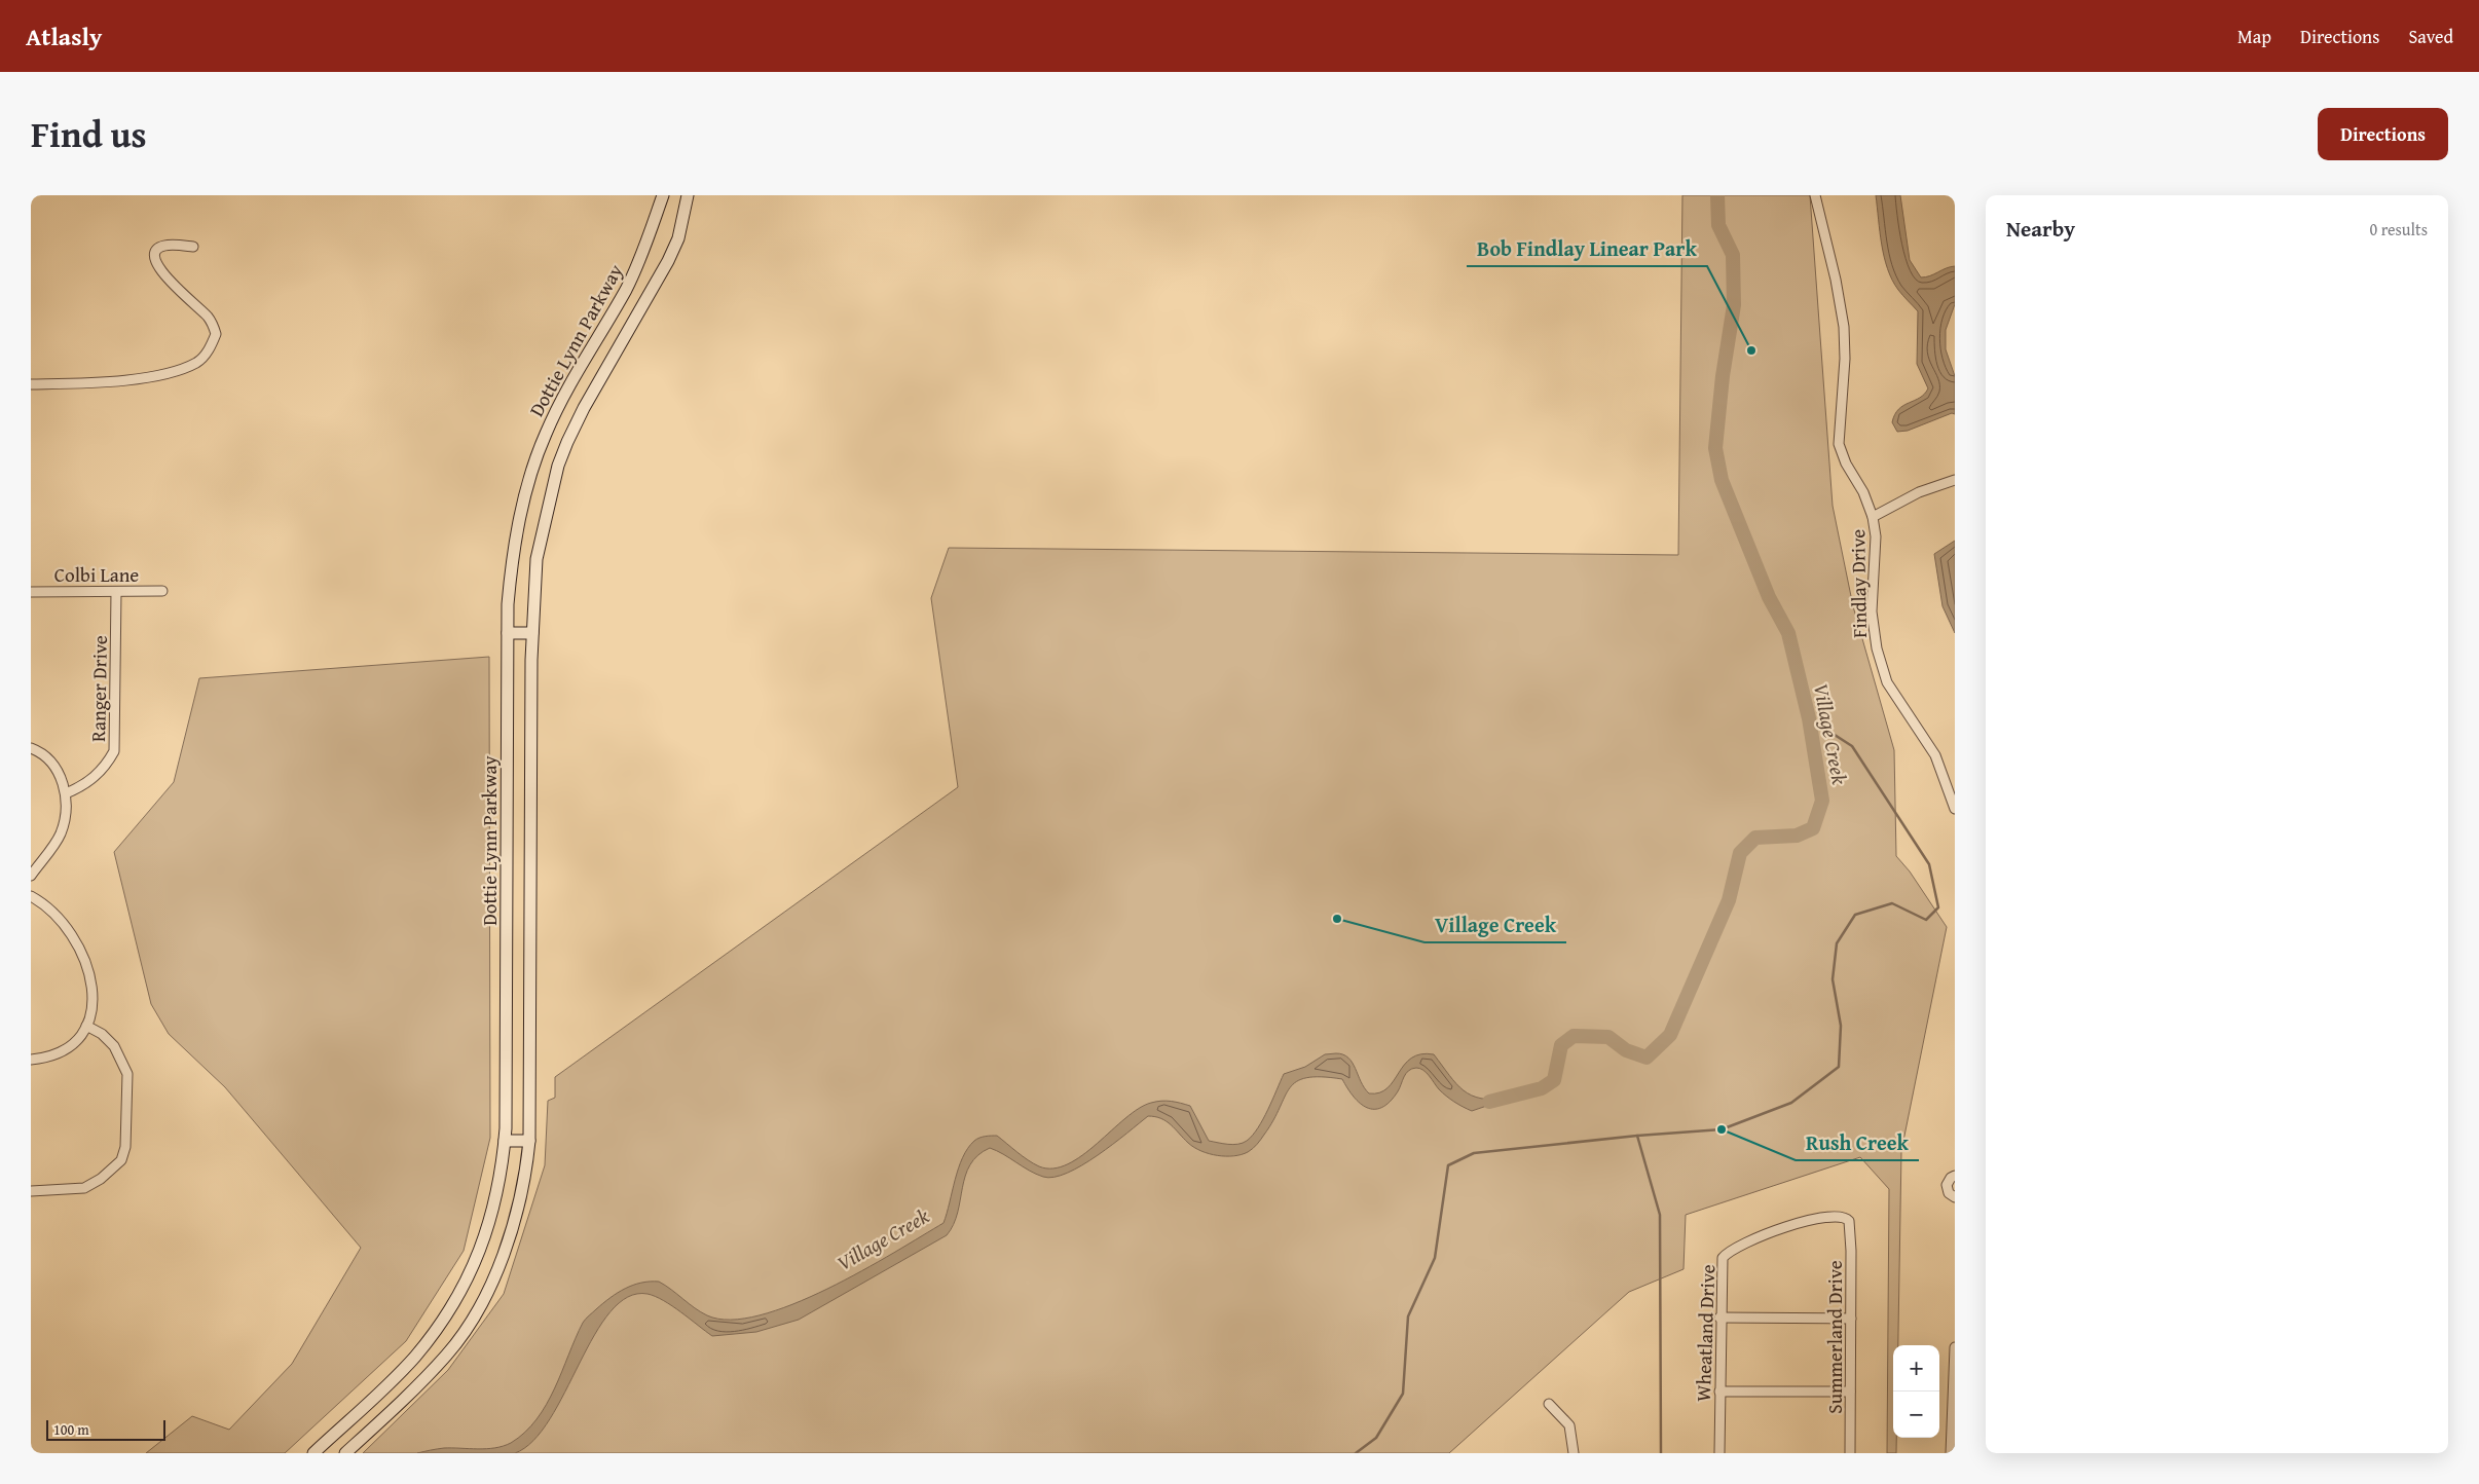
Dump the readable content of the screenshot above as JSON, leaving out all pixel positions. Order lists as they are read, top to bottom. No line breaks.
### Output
{"streets":{"main road":["Dottie Lynn Parkway"],"street":["Colbi Lane","Findlay Drive","Ranger Drive","Wheatland Drive","Summerland Drive"]},"crossings":[["Colbi Lane","Ranger Drive"],["Wheatland Drive","Summerland Drive"]],"water":["Village Creek"],"places":["Bob Findlay Linear Park","Village Creek","Rush Creek"],"scale_bar":"100 m","page":{"header":"Atlasly","nav":["Map","Directions","Saved"],"title":"Find us","buttons":"Directions","heading":["Nearby","0 results"],"map_buttons":["+","−"],"scale":"100 m"}}
